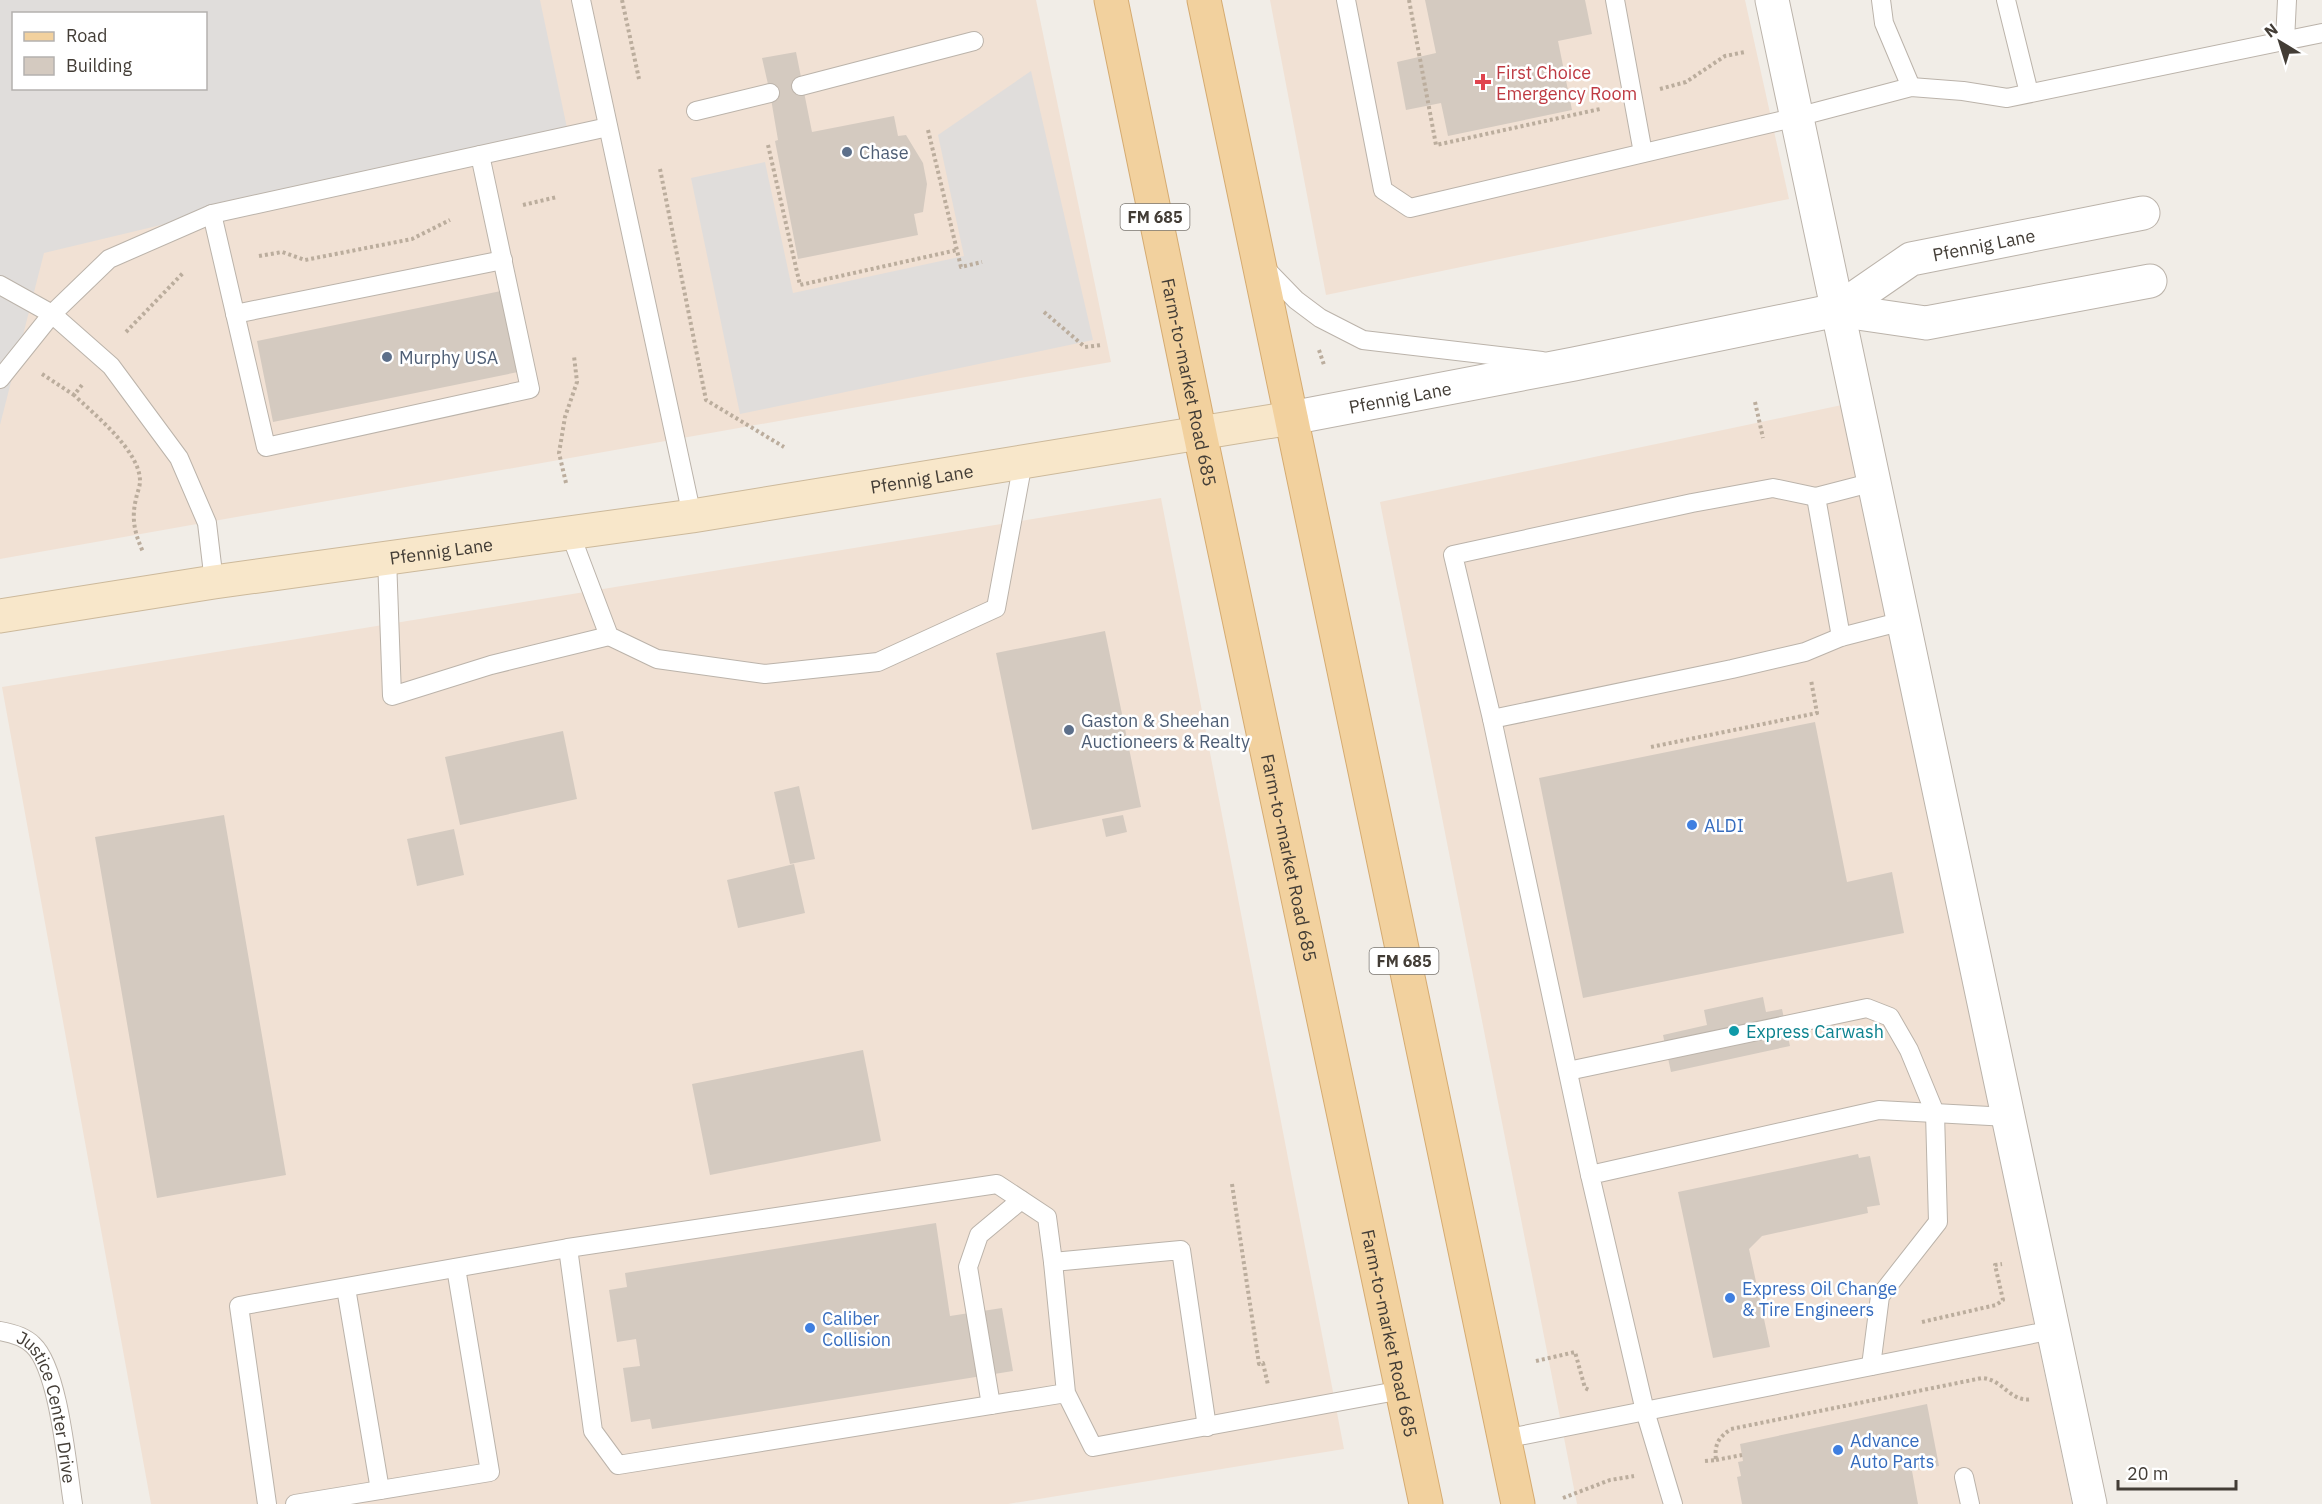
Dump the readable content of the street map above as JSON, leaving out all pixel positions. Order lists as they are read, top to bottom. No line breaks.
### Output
{"streets":{"main road":["FM 685","Farm-to-market Road 685"],"street":["Pfennig Lane"],"lane":["Justice Center Drive"]},"crossings":[["FM 685","Pfennig Lane"],["Pfennig Lane","Farm-to-market Road 685"]],"places":{"health":["First Choice Emergency Room"],"other":["Chase","Murphy USA","Gaston & Sheehan Auctioneers & Realty","ALDI","Express Carwash","Express Oil Change & Tire Engineers","Caliber Collision","Advance Auto Parts"]},"legend":["Road","Building"],"scale_bar":"20 m","north":"top left"}
